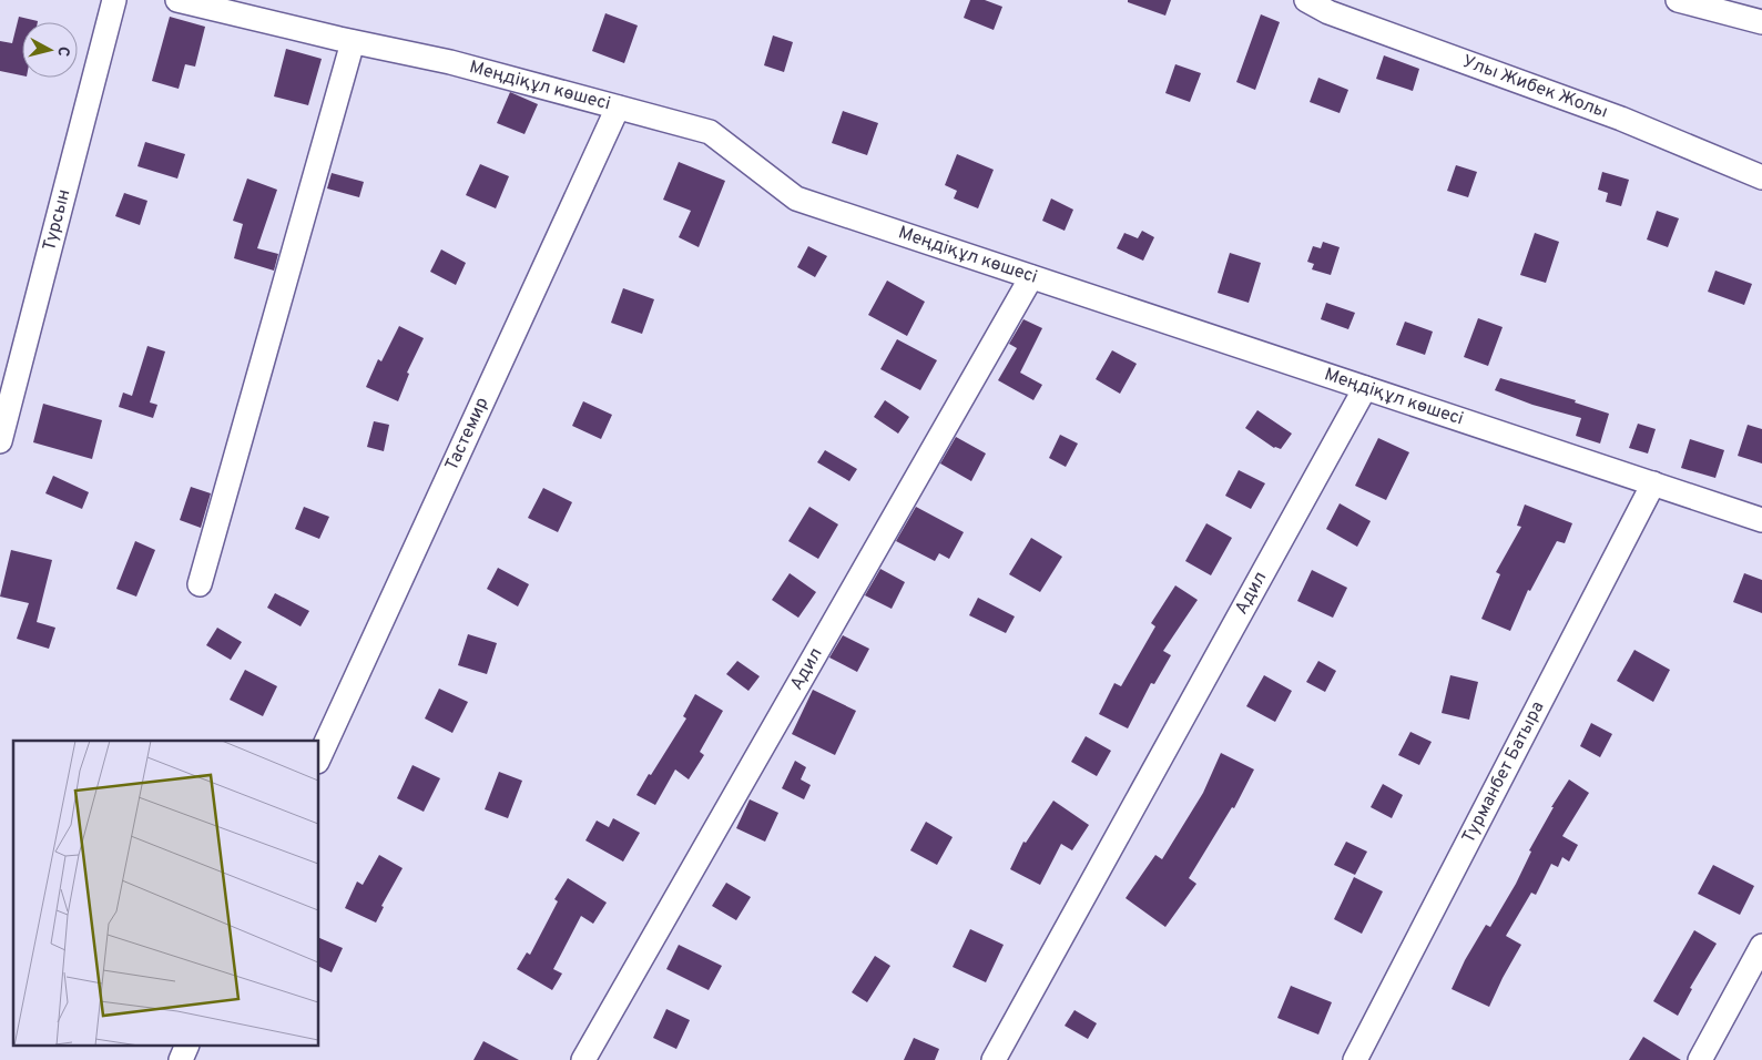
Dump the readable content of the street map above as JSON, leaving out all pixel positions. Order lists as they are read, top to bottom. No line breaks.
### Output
{"streets":{"street":["Меңдіқұл көшесі","Улы Жибек Жолы","Турсын","Тастемир","Адил","Турманбет Батыра"]},"crossings":[["Меңдіқұл көшесі","Тастемир"],["Меңдіқұл көшесі","Адил"],["Меңдіқұл көшесі","Турманбет Батыра"]],"north":"right"}
